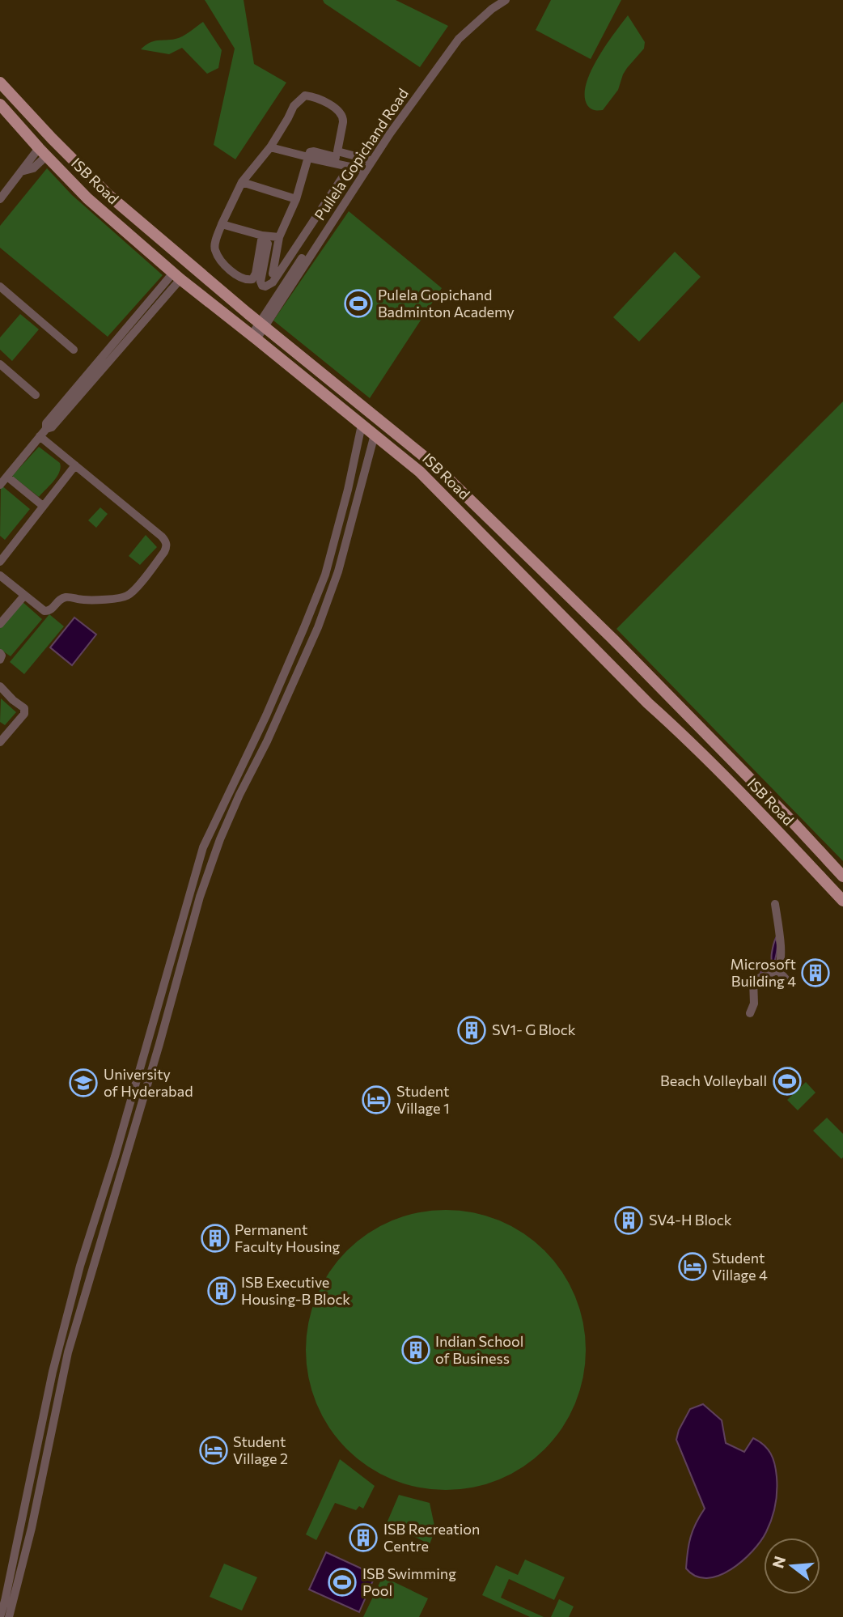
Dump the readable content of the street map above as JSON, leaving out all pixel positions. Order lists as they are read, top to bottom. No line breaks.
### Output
{"streets":{"main road":["ISB Road"],"street":["Pullela Gopichand Road"]},"crossings":[["Pullela Gopichand Road","ISB Road"]],"places":{"sports":["Pulela Gopichand Badminton Academy","Beach Volleyball","ISB Swimming Pool"],"building":["Microsoft Building 4","SV1- G Block","SV4-H Block","Permanent Faculty Housing","ISB Executive Housing-B Block","Indian School of Business","ISB Recreation Centre"],"school or university":["University of Hyderabad"],"hotel":["Student Village 1","Student Village 4","Student Village 2"]},"north":"left"}
